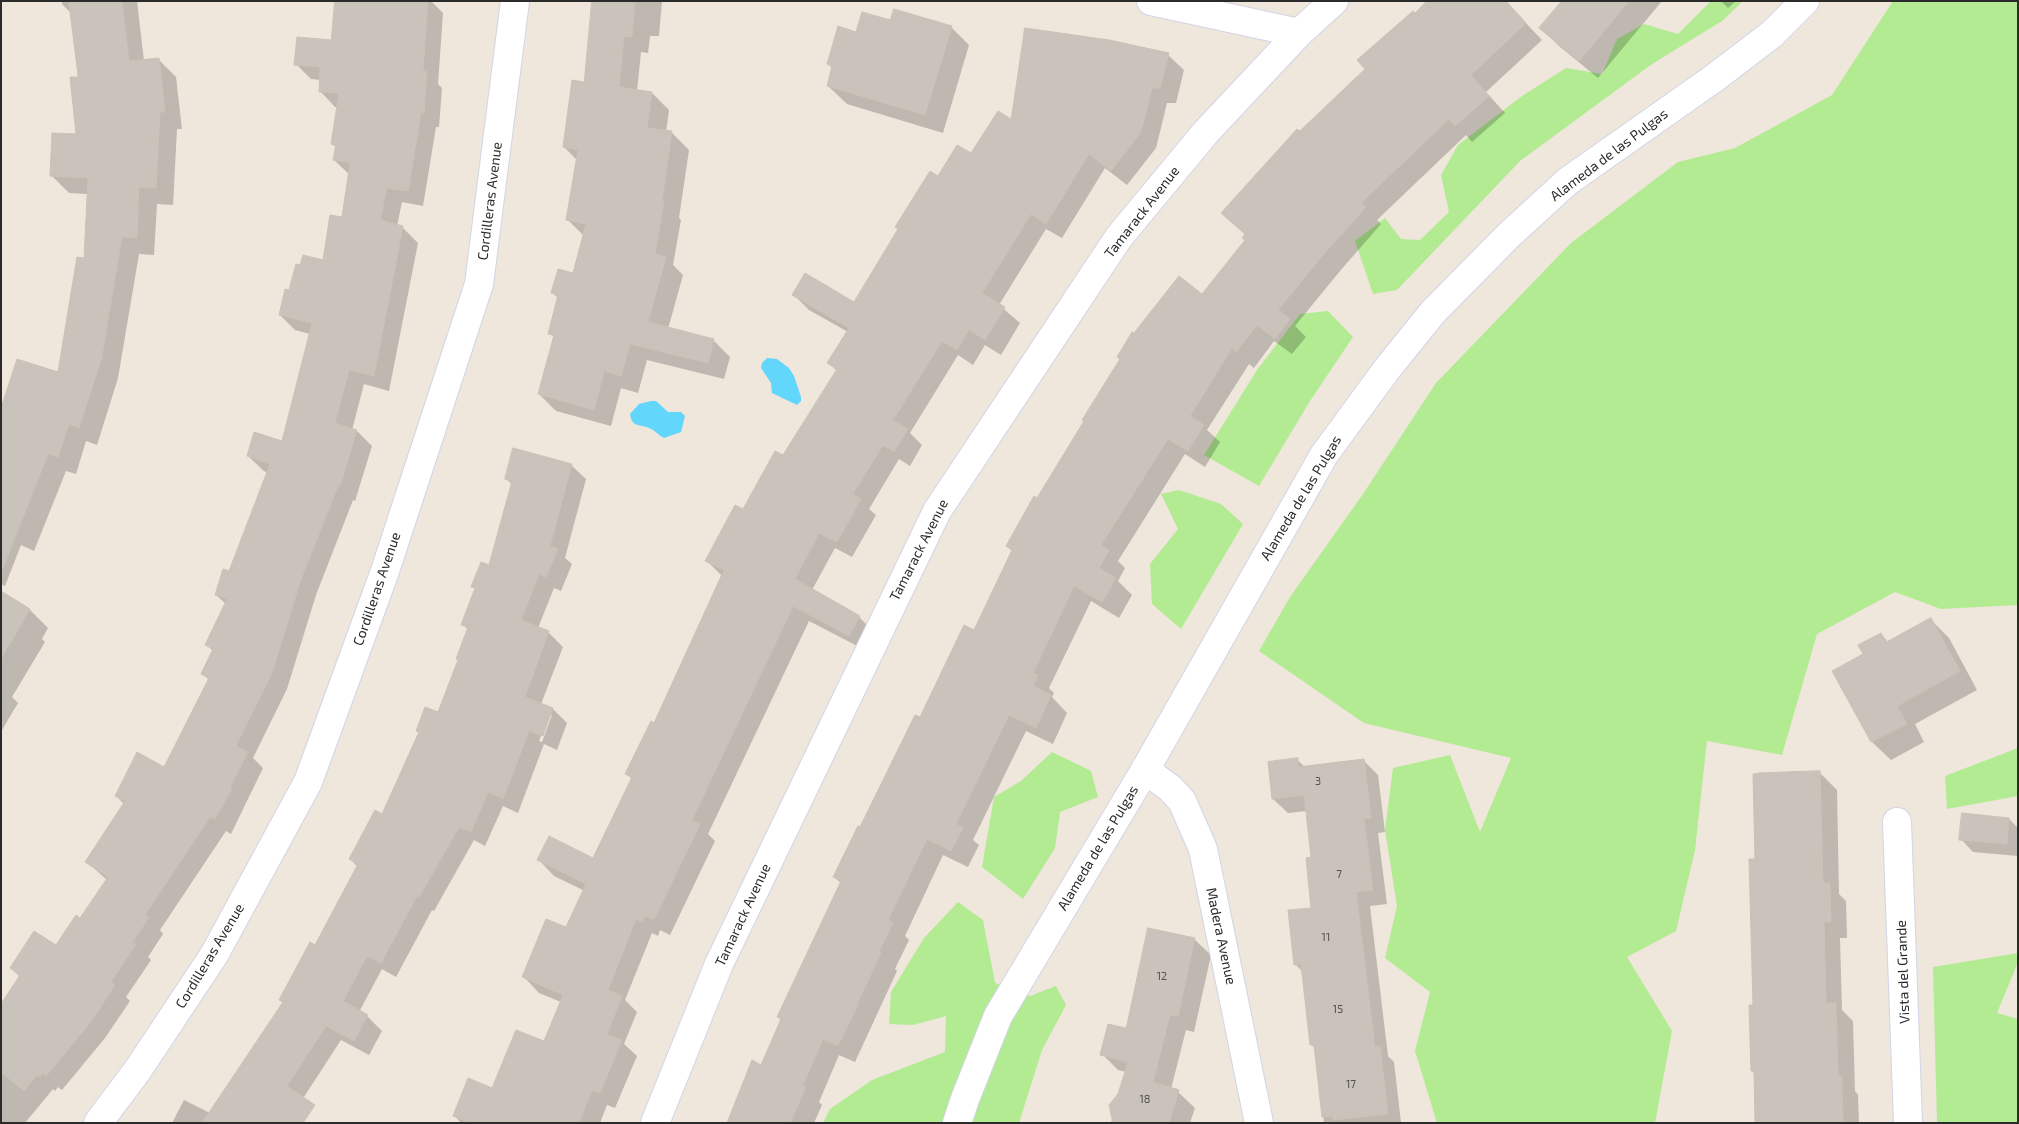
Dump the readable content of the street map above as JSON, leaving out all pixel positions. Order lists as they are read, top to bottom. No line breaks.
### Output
{"streets":{"street":["Alameda de las Pulgas","Cordilleras Avenue","Tamarack Avenue","Madera Avenue","Vista del Grande"]},"crossings":[["Alameda de las Pulgas","Madera Avenue"]],"house_numbers":["3","7","11","12","15","17","18"]}
